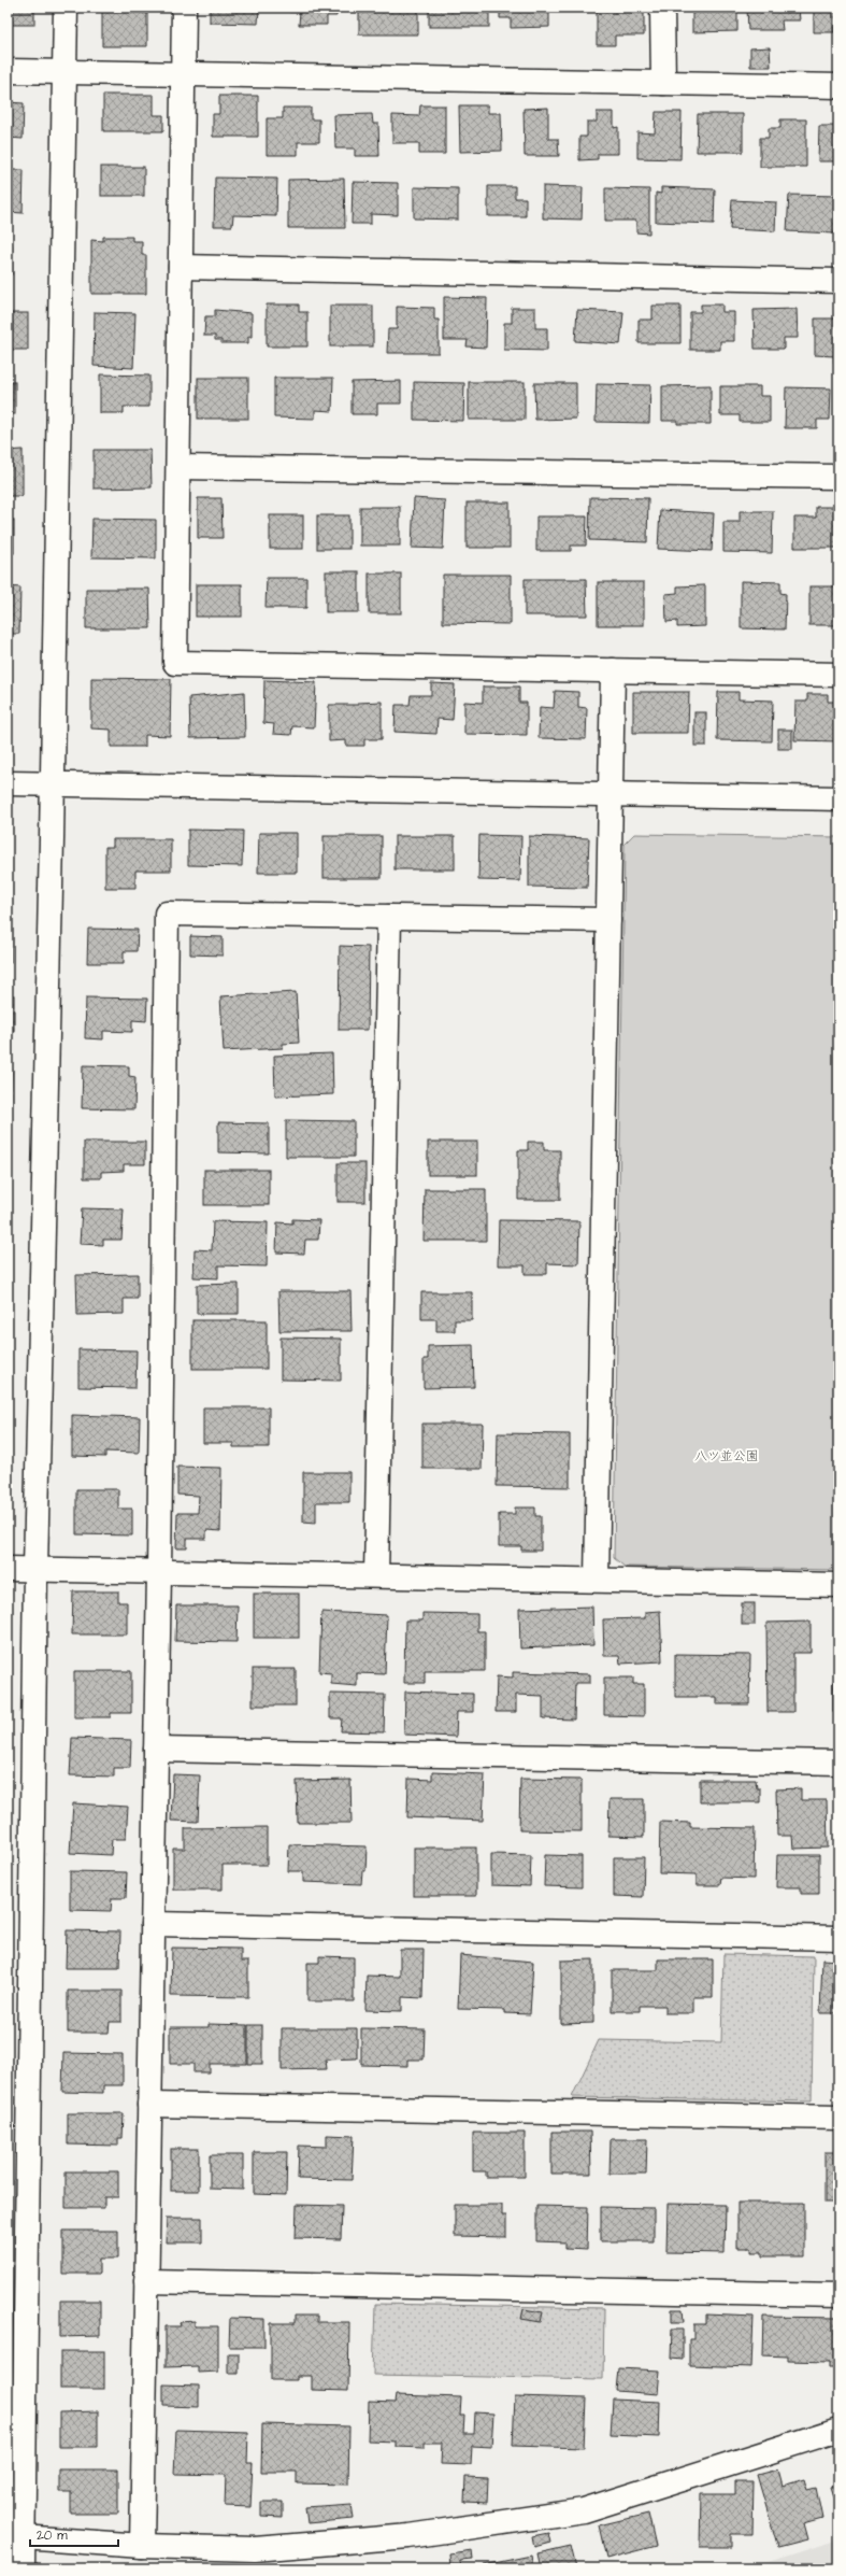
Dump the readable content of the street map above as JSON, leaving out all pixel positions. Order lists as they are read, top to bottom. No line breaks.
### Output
{"parks":["八ツ並公園"],"scale_bar":"20 m"}
